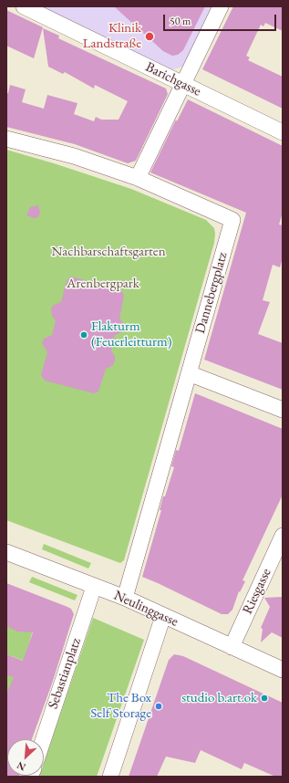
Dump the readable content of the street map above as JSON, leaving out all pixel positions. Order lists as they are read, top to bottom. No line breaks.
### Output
{"streets":{"street":["Barichgasse","Dannebergplatz","Riesgasse","Neulinggasse","Sebastianplatz"]},"crossings":[["Dannebergplatz","Neulinggasse"],["Riesgasse","Neulinggasse"],["Neulinggasse","Sebastianplatz"]],"parks":["Nachbarschaftsgarten","Arenbergpark"],"places":["Klinik Landstraße","Flakturm (Feuerleitturm)","studio b.art.ok","The Box Self Storage"],"scale_bar":"50 m","north":"bottom left"}
